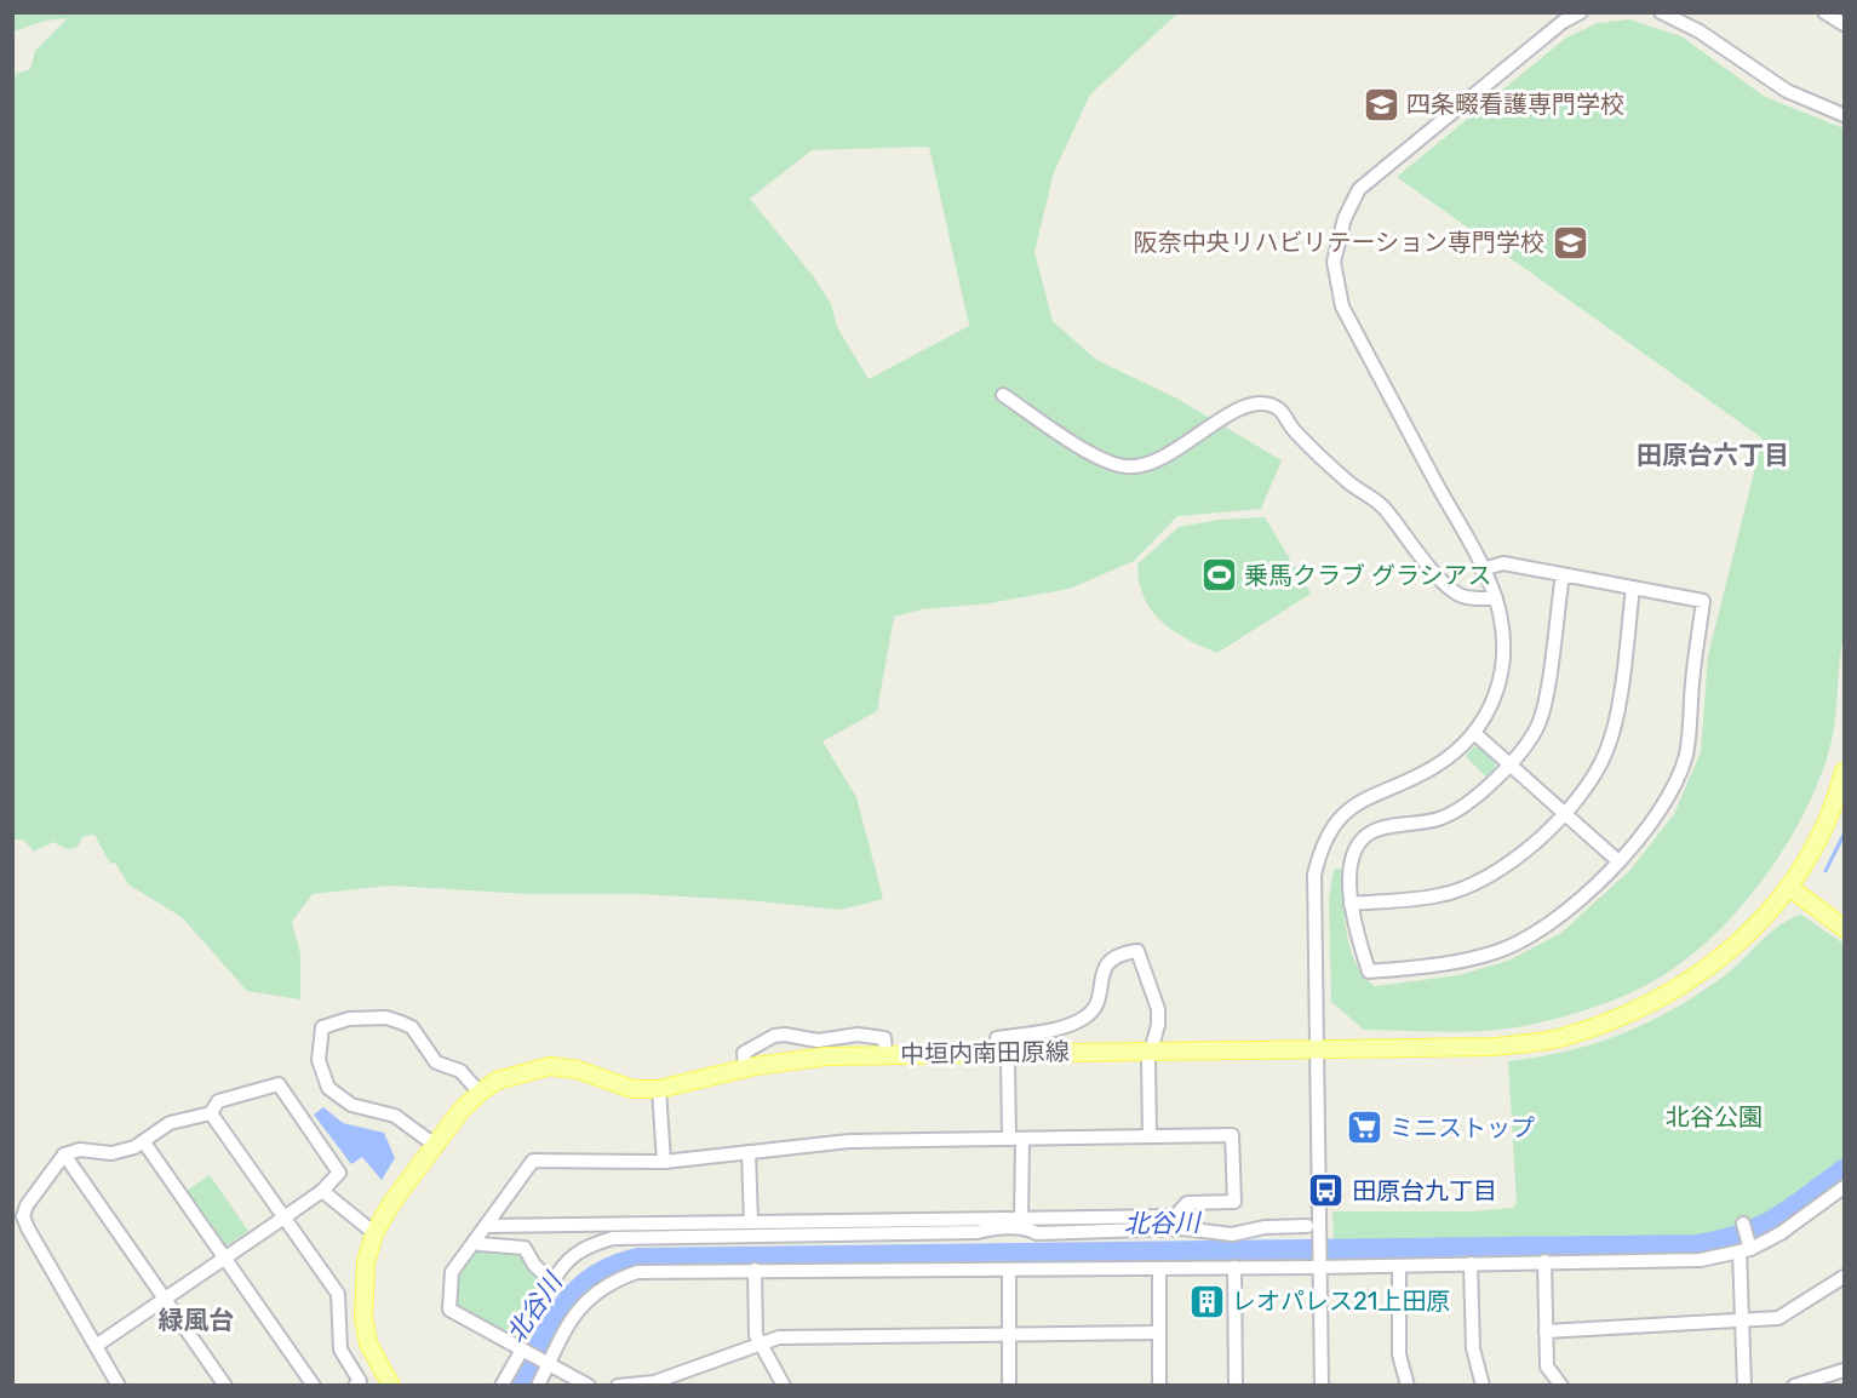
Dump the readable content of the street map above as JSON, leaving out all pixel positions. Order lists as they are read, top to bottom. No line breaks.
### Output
{"streets":{"main road":["中垣内南田原線"]},"districts":["田原台六丁目","緑風台"],"water":["北谷川"],"parks":["北谷公園"],"places":{"school or university":["四条畷看護専門学校","阪奈中央リハビリテーション専門学校"],"sports":["乗馬クラブ グラシアス"],"supermarket":["ミニストップ"],"bus stop":["田原台九丁目"],"building":["レオパレス21上田原"]}}
